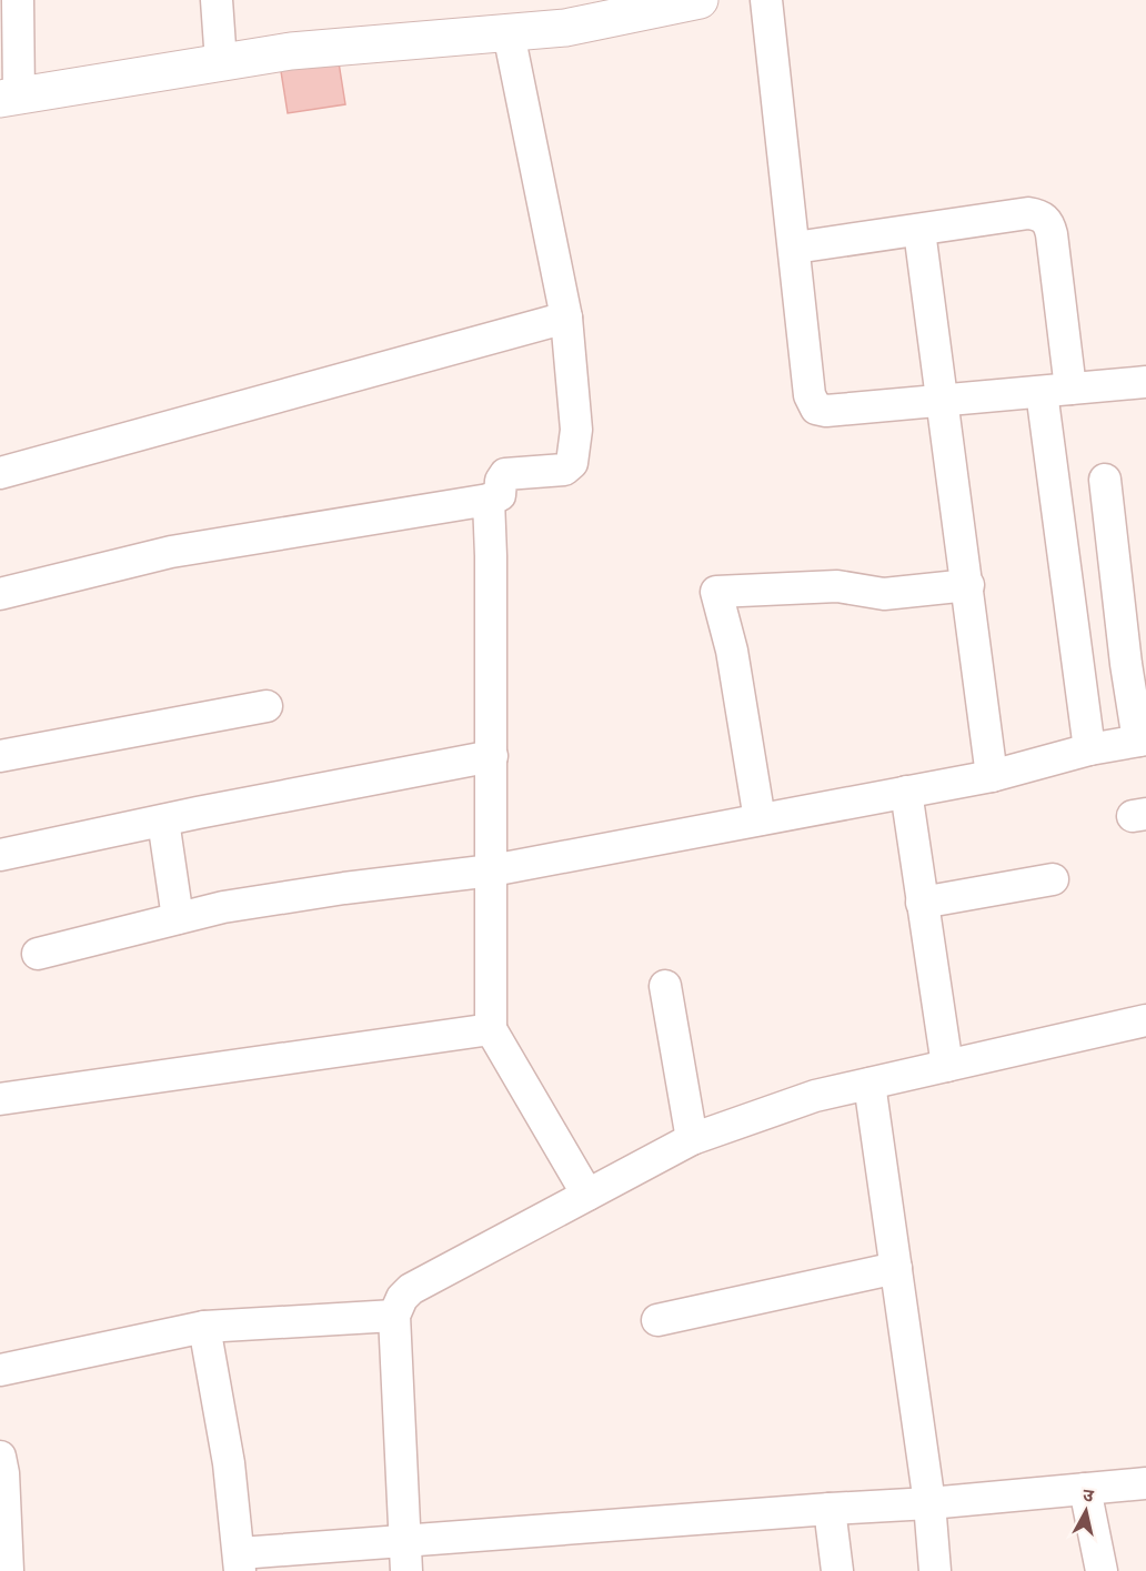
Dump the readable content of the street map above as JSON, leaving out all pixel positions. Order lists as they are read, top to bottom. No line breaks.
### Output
{"north":"top"}
